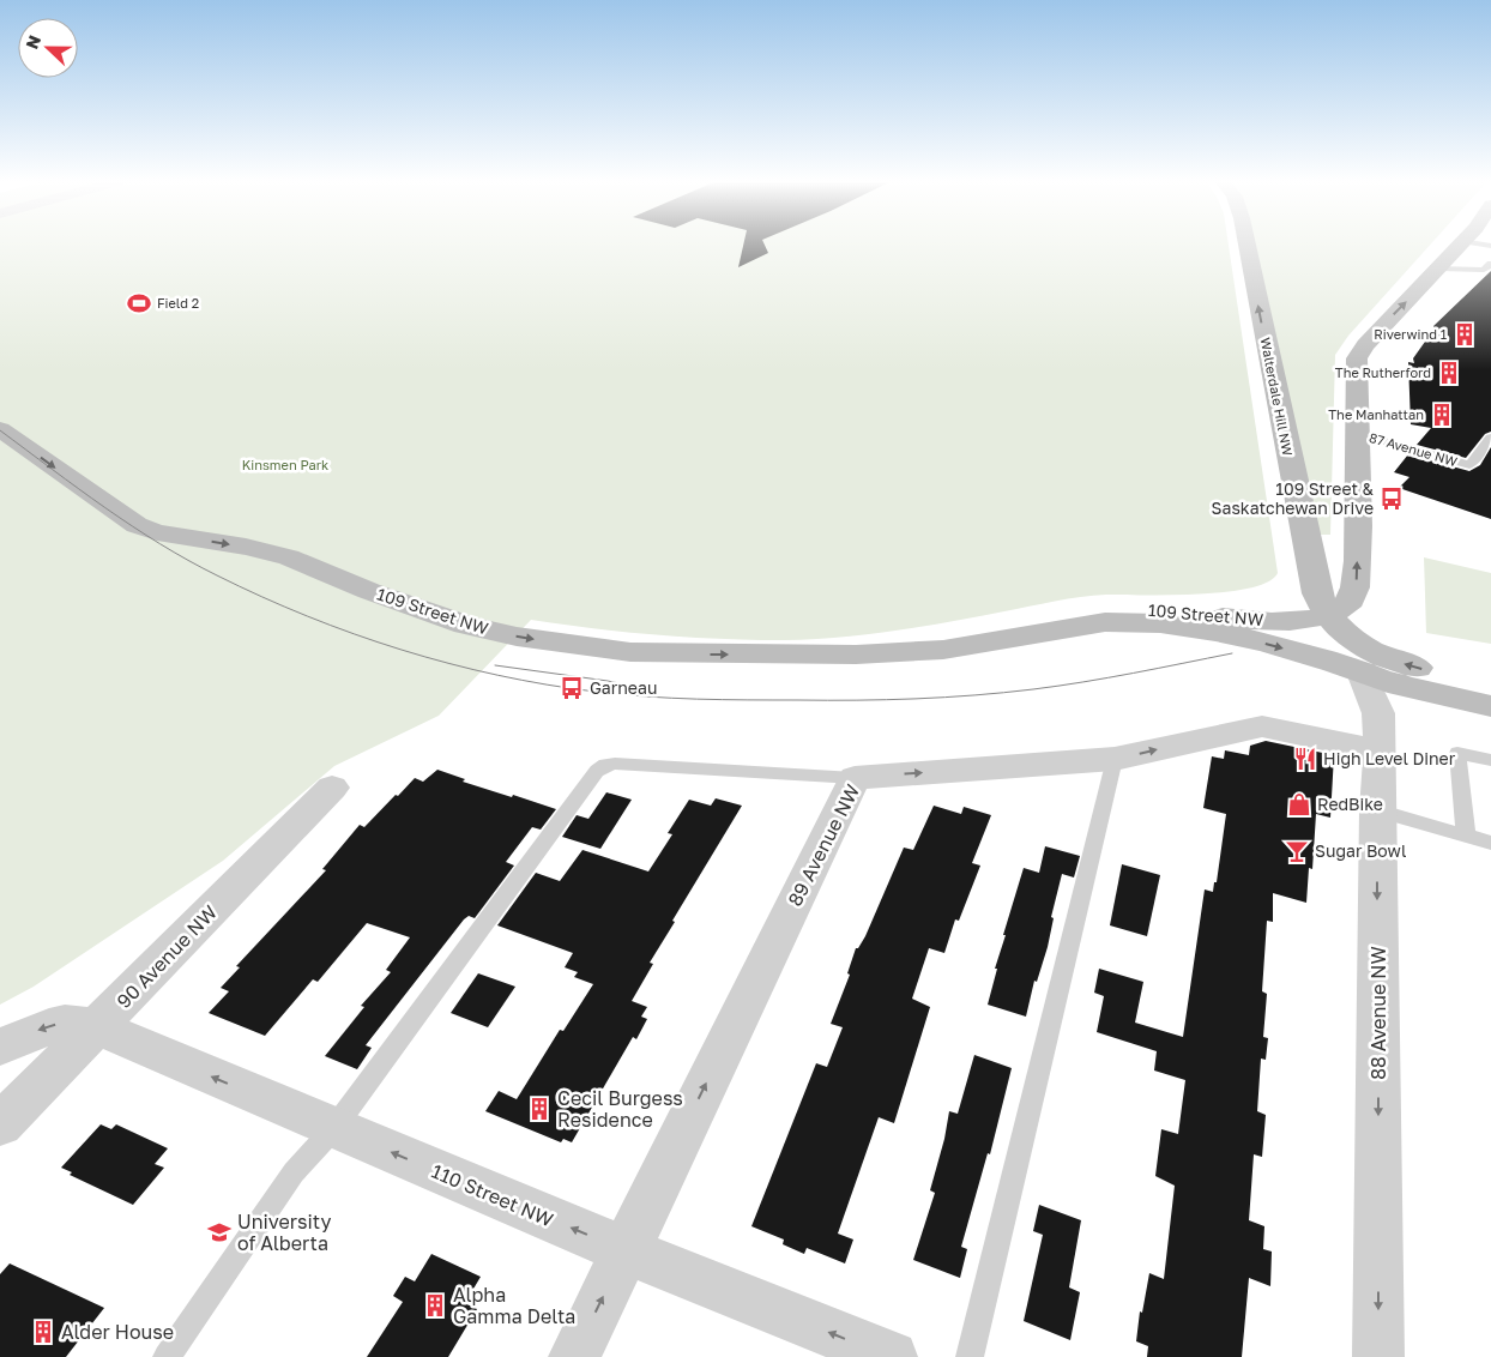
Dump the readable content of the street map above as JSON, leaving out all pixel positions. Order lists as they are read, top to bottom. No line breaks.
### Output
{"streets":{"main road":["Walterdale Hill NW","109 Street NW"],"street":["89 Avenue NW","90 Avenue NW","88 Avenue NW","110 Street NW"],"lane":["87 Avenue NW"]},"crossings":[["Walterdale Hill NW","109 Street NW"],["109 Street NW","88 Avenue NW"],["89 Avenue NW","88 Avenue NW"],["89 Avenue NW","110 Street NW"],["90 Avenue NW","110 Street NW"]],"one_way":["Walterdale Hill NW","89 Avenue NW","88 Avenue NW","110 Street NW"],"parks":["Kinsmen Park"],"places":{"sports":["Field 2"],"building":["Riverwind 1","The Rutherford","The Manhattan","Cecil Burgess Residence","Alpha Gamma Delta","Alder House"],"bus stop":["109 Street & Saskatchewan Drive","Garneau"],"restaurant":["High Level Diner"],"shop":["RedBike"],"bar":["Sugar Bowl"],"school or university":["University of Alberta"]},"north":"left"}
